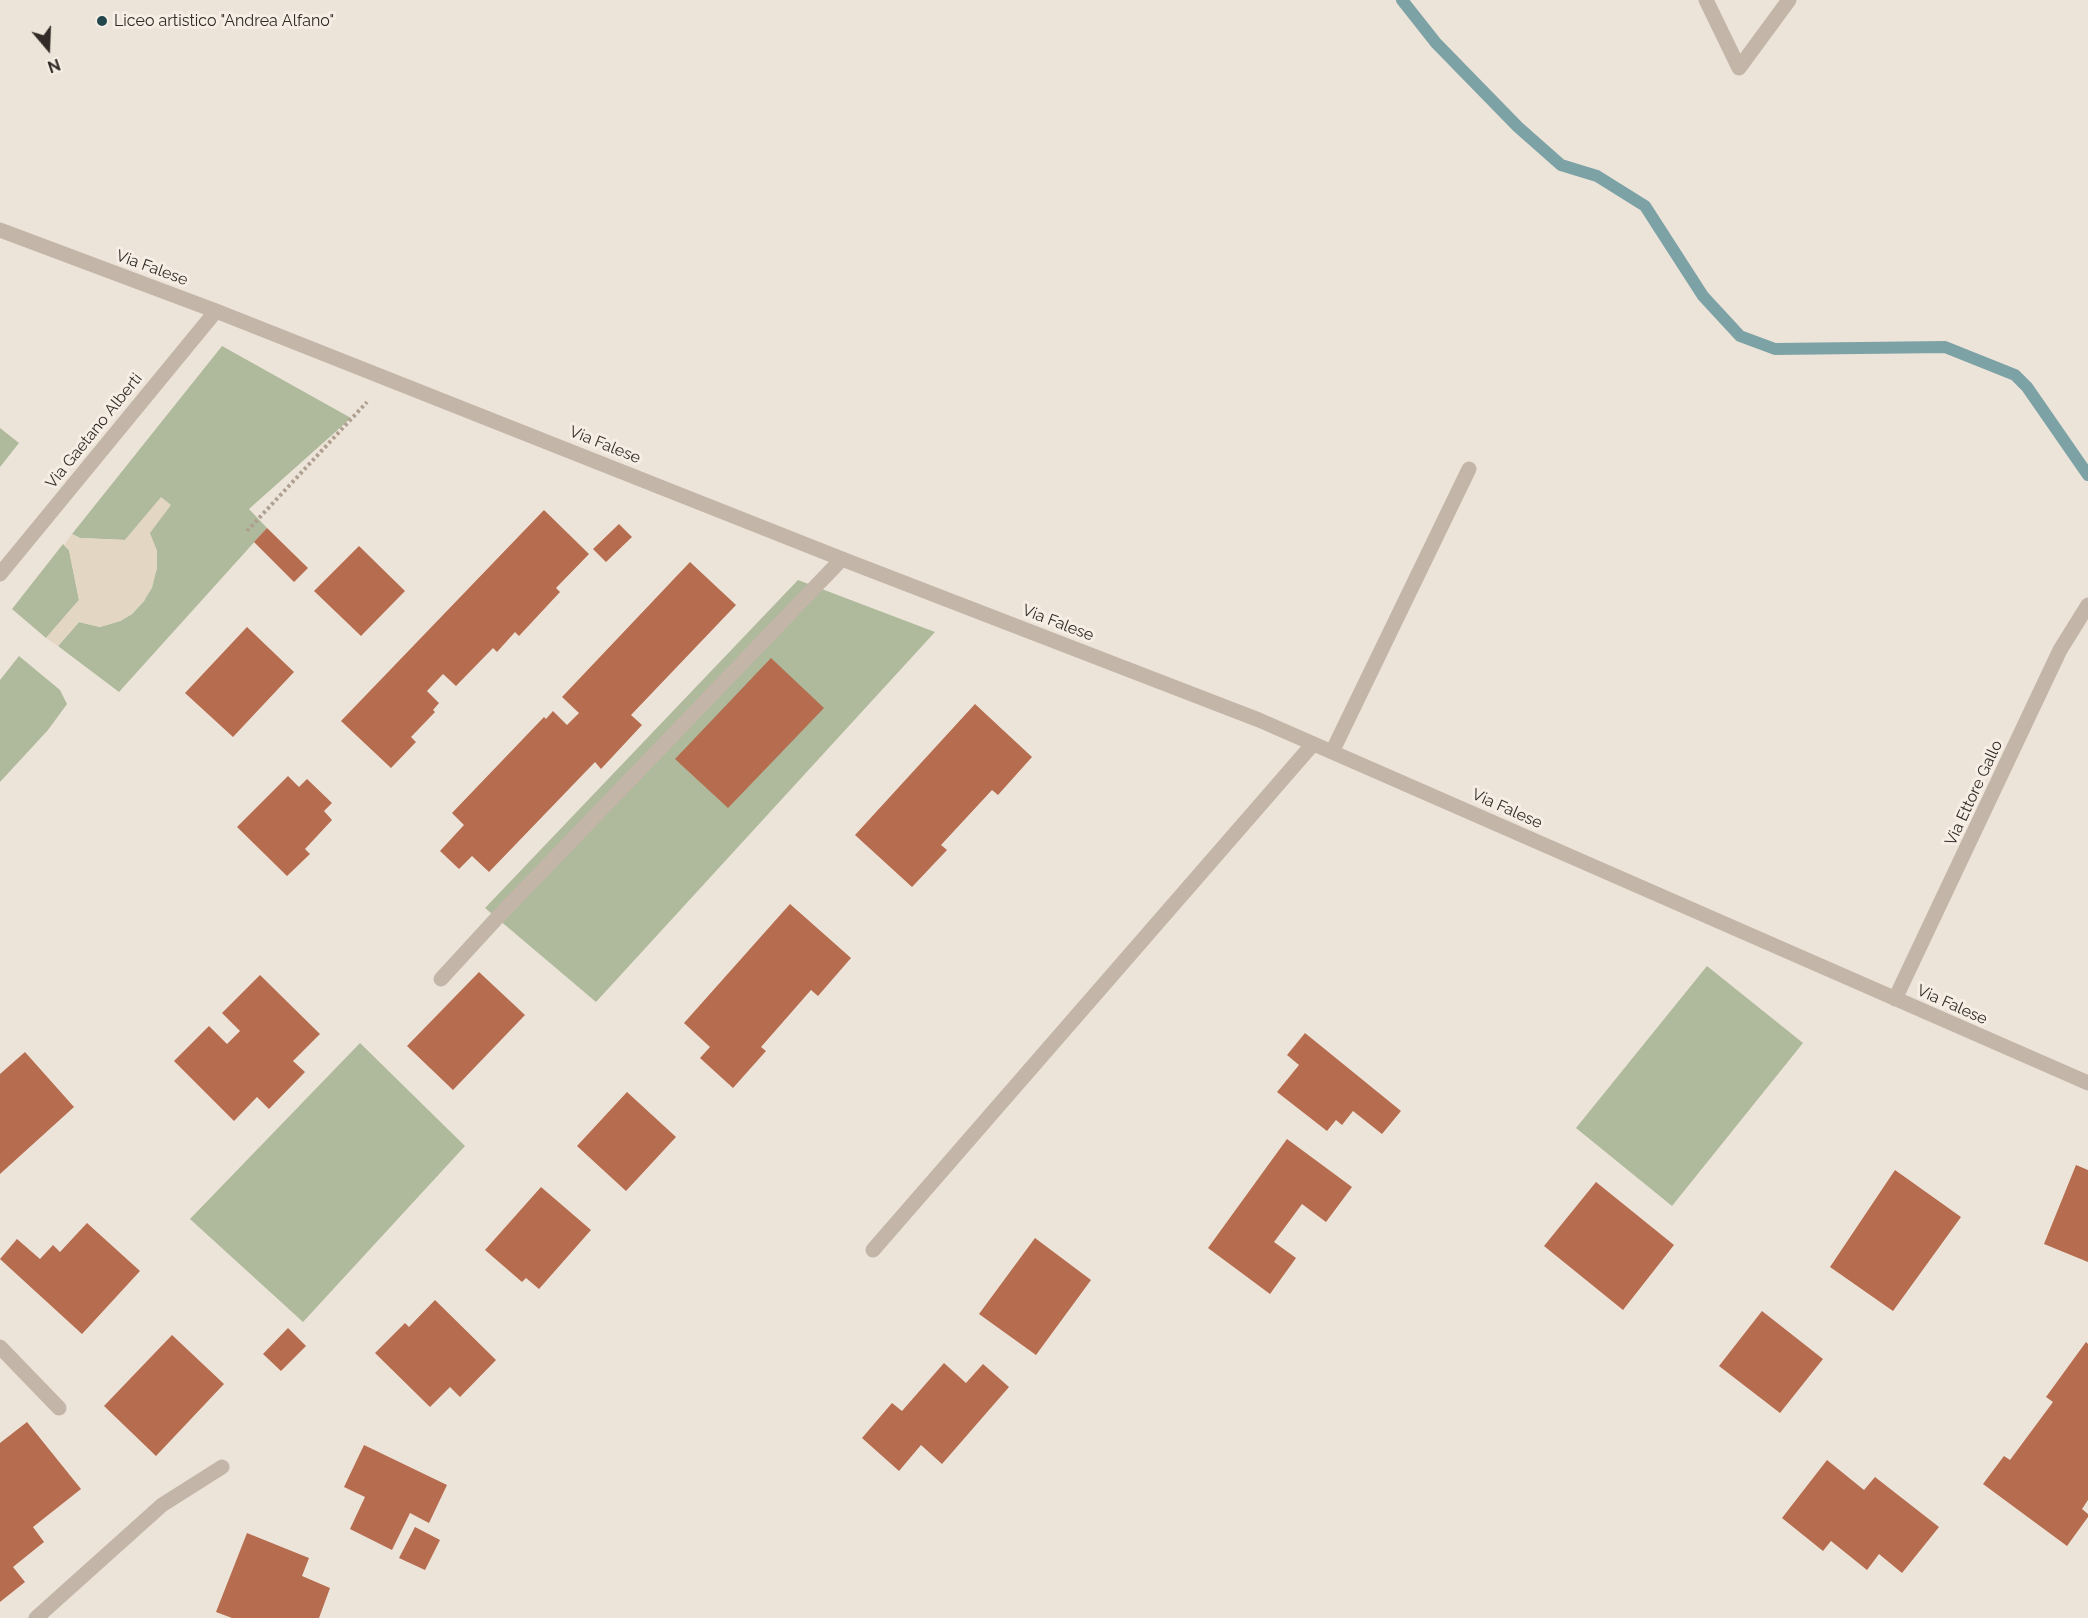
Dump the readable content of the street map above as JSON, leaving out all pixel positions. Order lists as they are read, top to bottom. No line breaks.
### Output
{"streets":{"street":["Via Falese","Via Gaetano Alberti","Via Ettore Gallo"]},"crossings":[["Via Falese","Via Gaetano Alberti"],["Via Falese","Via Ettore Gallo"]],"places":["Liceo artistico \"Andrea Alfano\""],"north":"bottom"}
